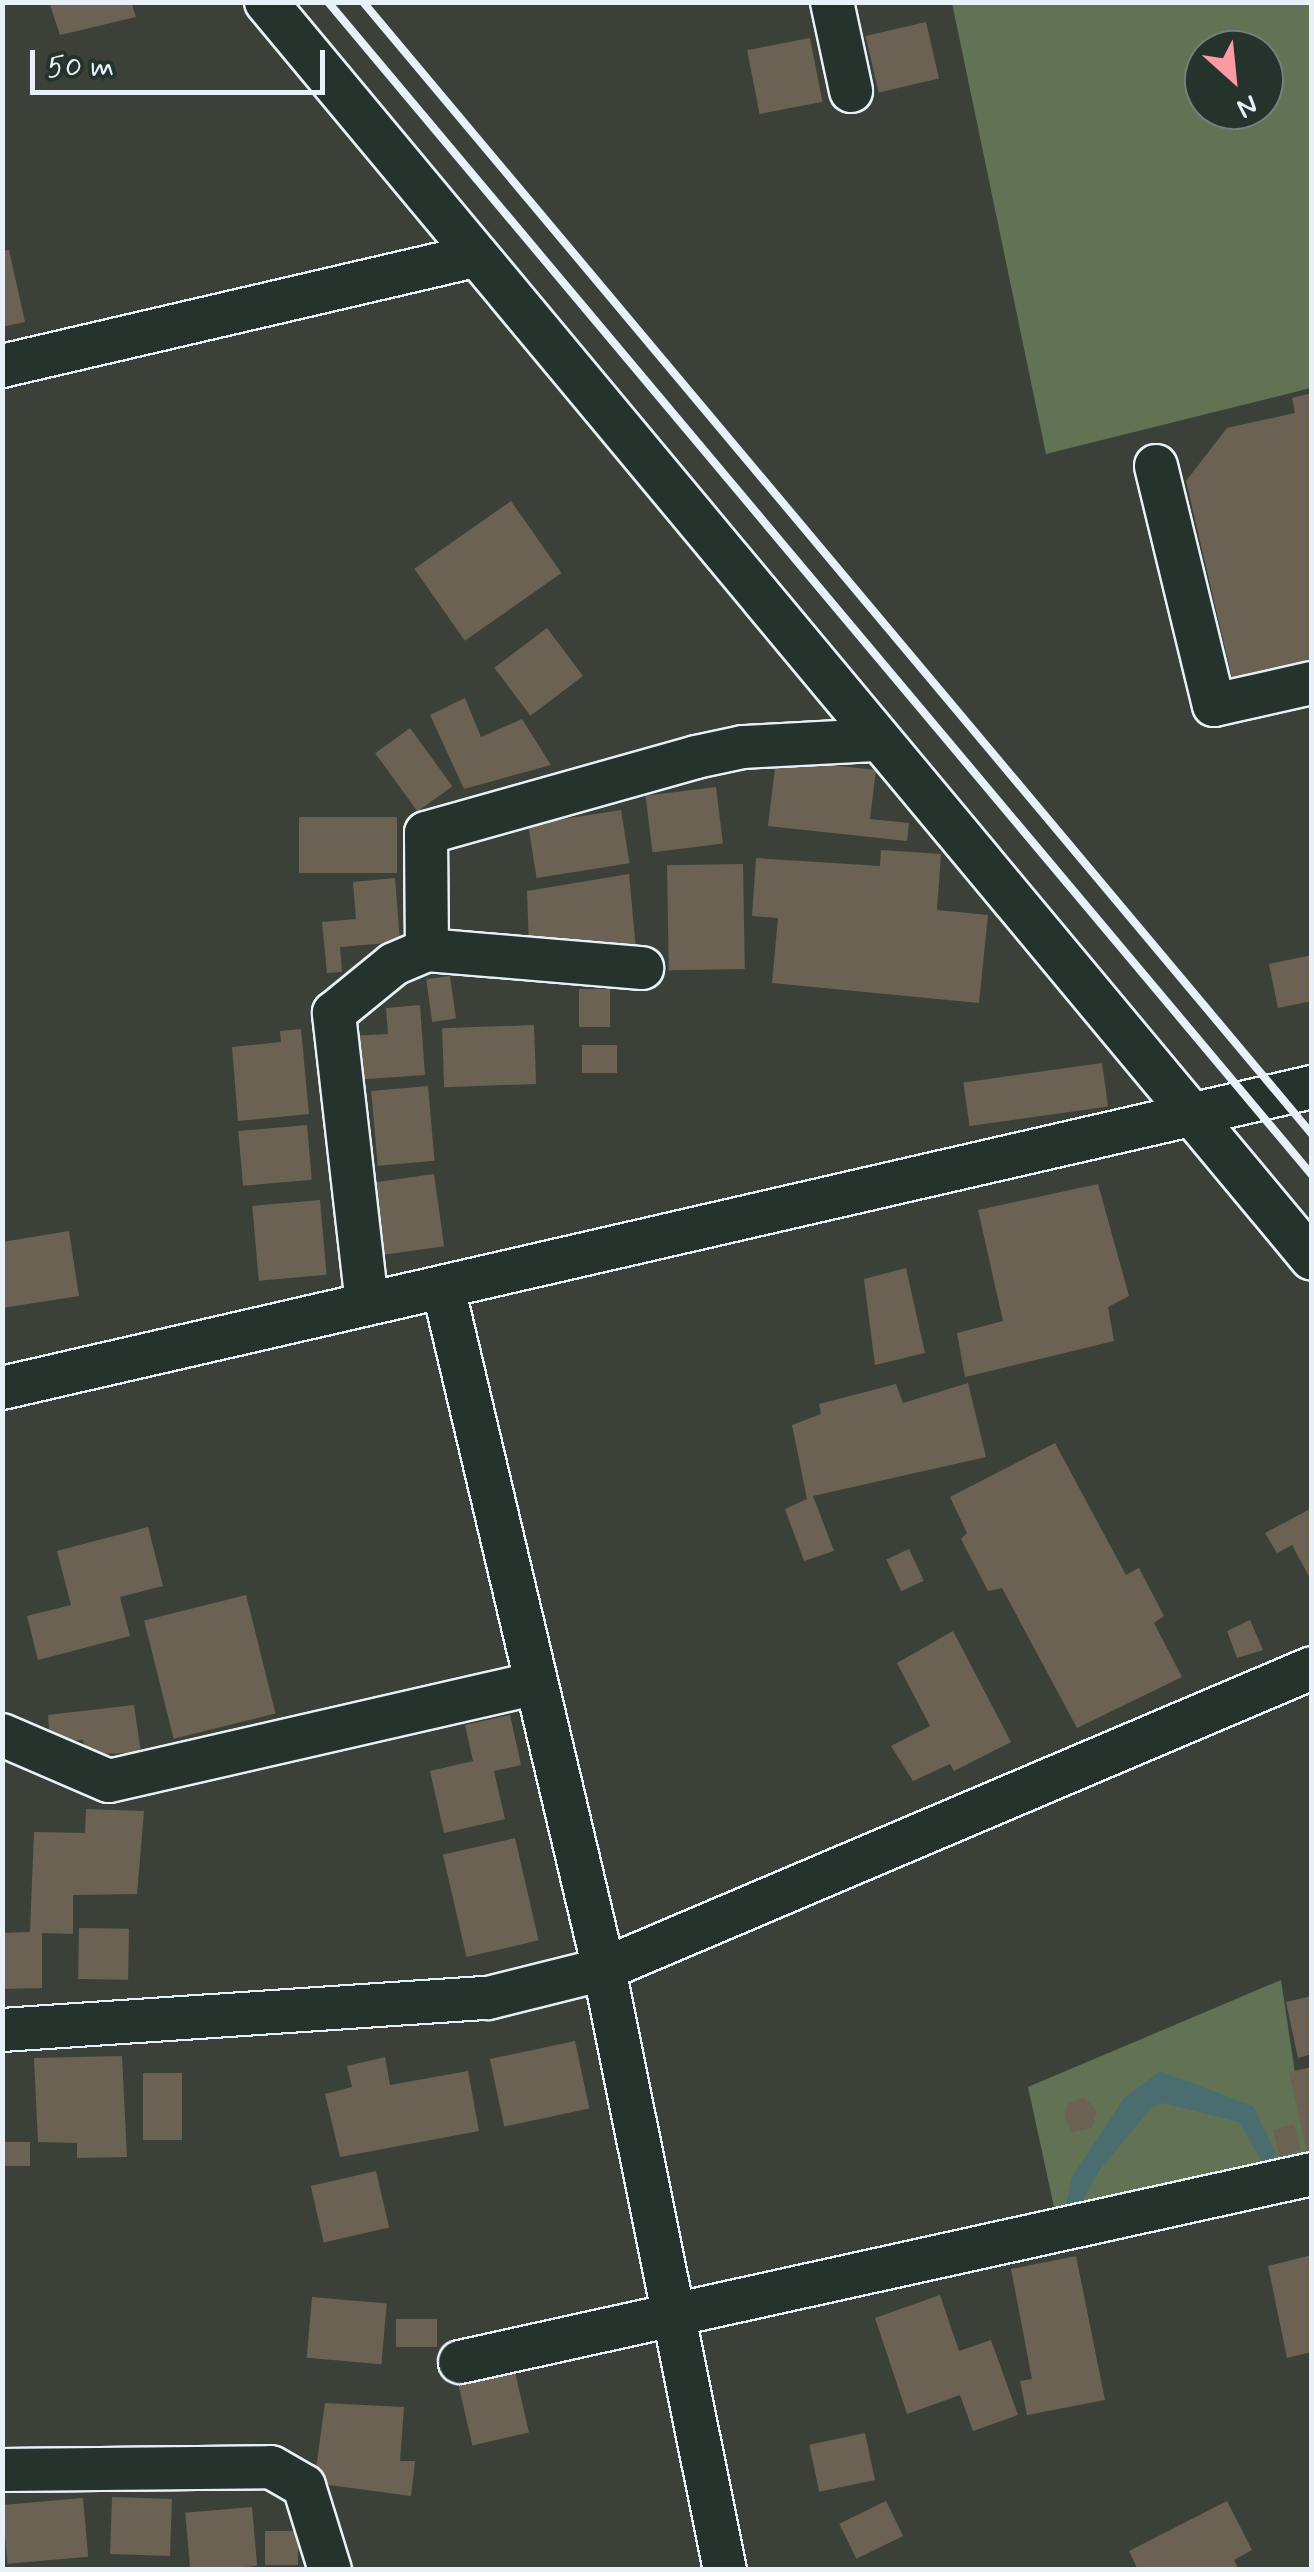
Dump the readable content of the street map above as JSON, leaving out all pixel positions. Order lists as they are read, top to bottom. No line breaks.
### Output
{"scale_bar":"50 m","north":"bottom right"}
